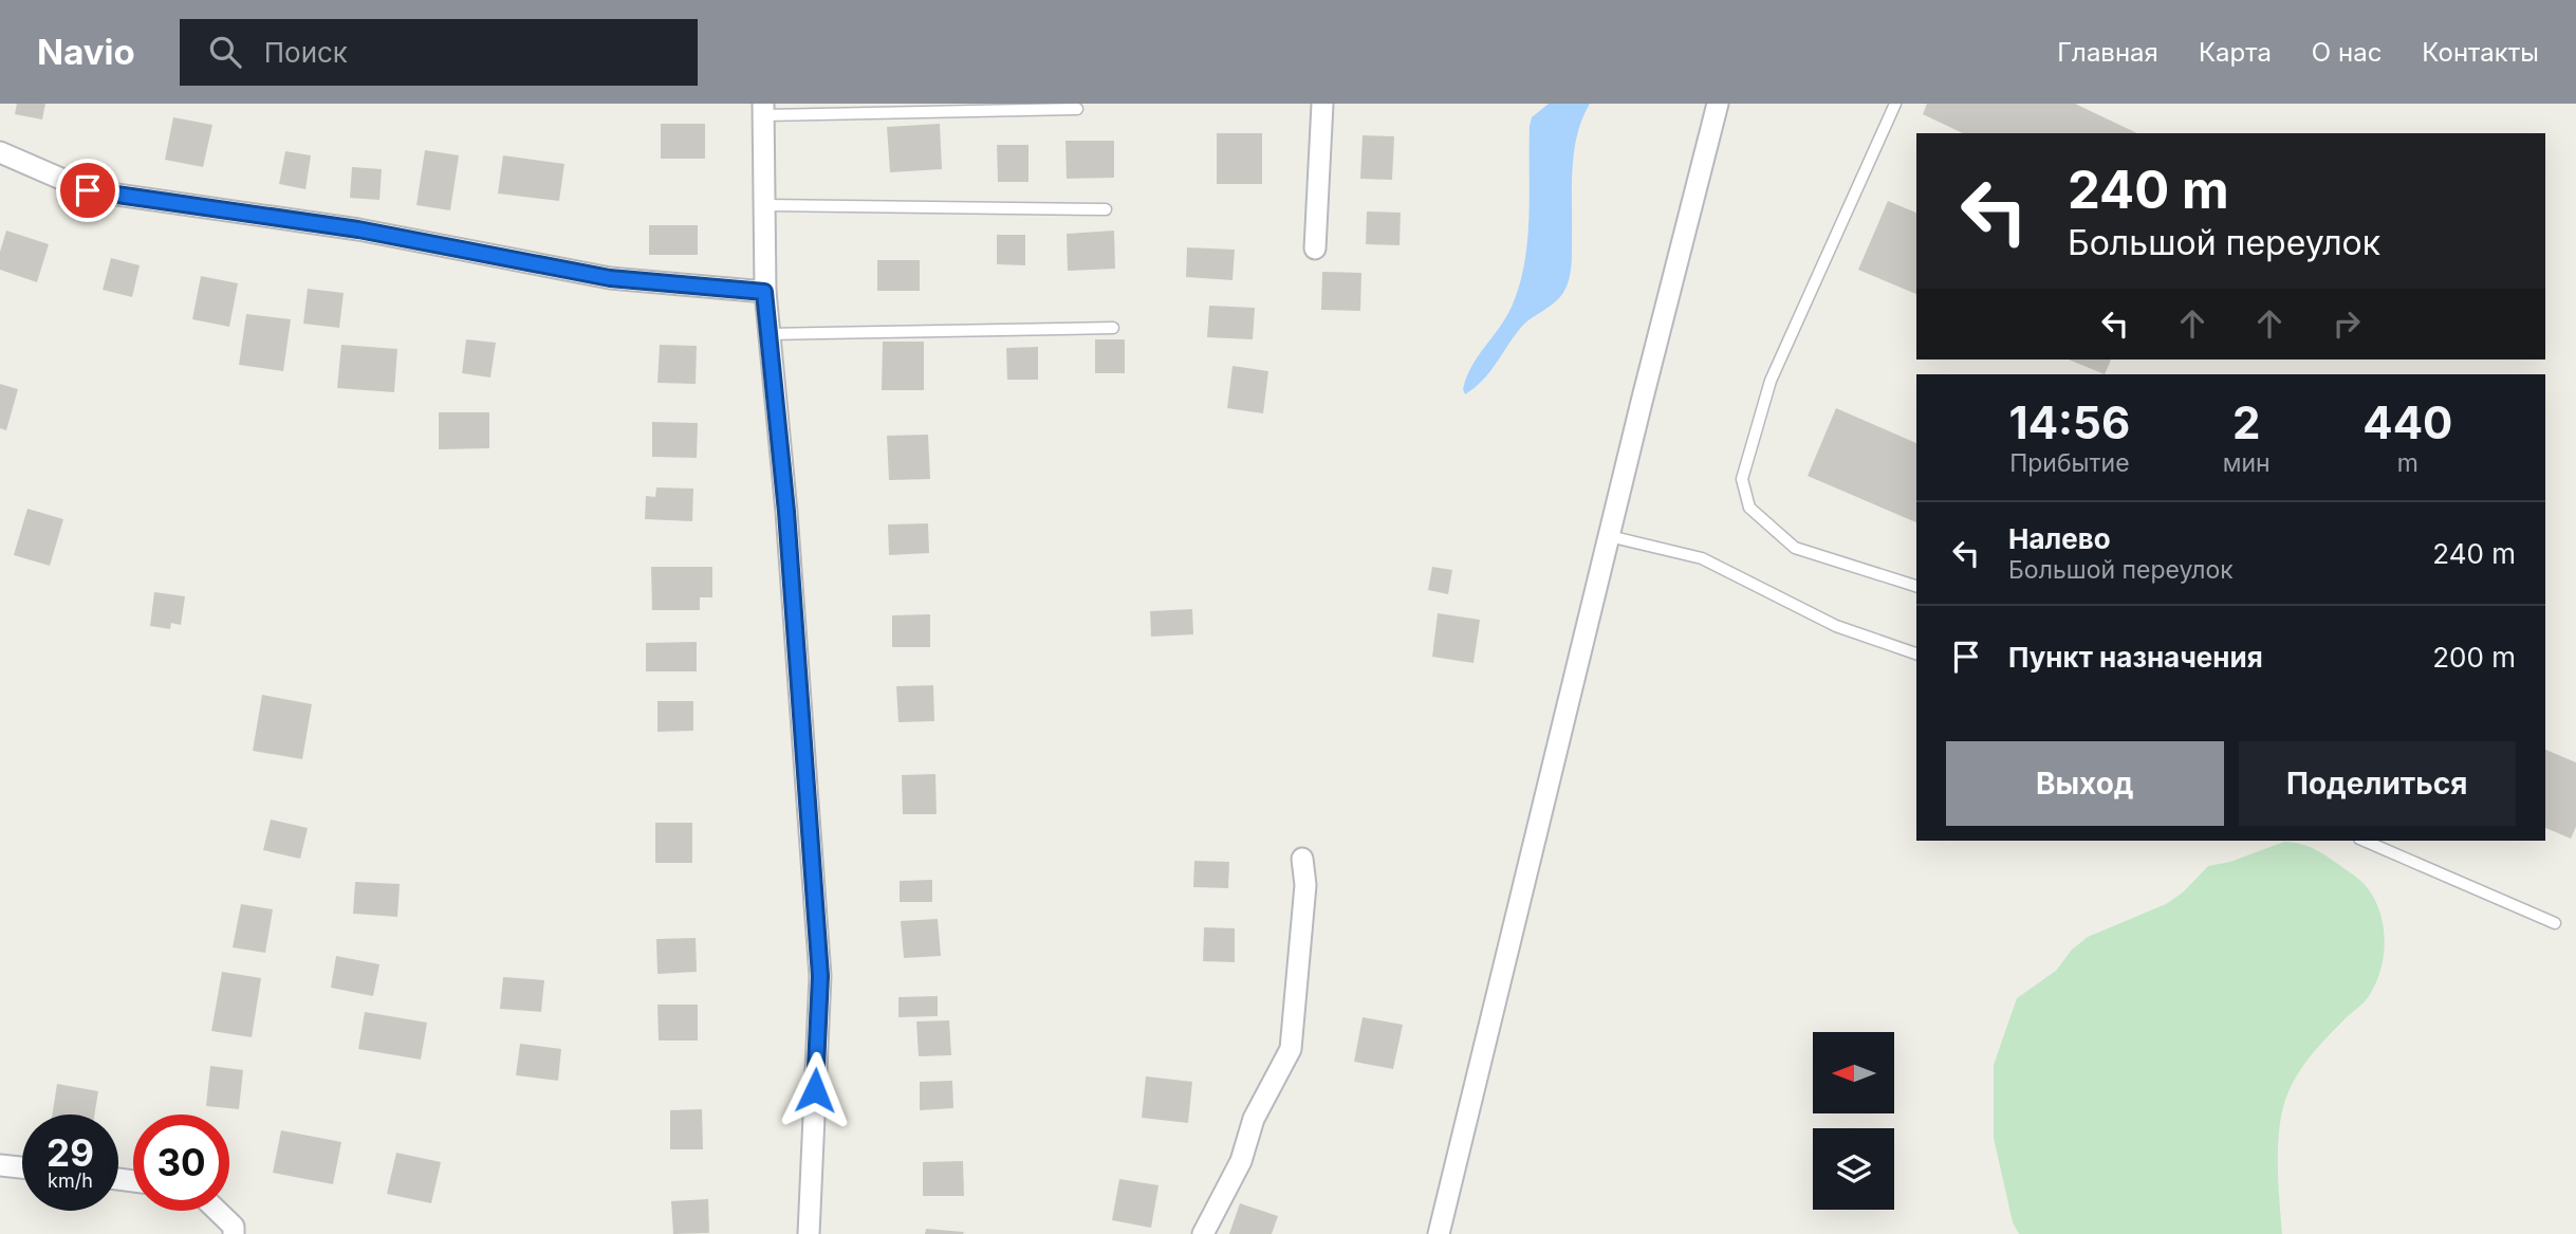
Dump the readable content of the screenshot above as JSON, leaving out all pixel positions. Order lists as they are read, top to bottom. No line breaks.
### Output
{"north":"left","page":{"header":"Navio","search":"Поиск","nav":["Главная","Карта","О нас","Контакты"],"turn":["240 m","Большой переулок"],"eta":["14:56","Прибытие","2","мин","440","m"],"list":[{"name":"Налево","note":"Большой переулок","value":"240 m"},{"name":"Пункт назначения","value":"200 m"}],"buttons":["Выход","Поделиться"],"speed":"29 km/h","limit":"30"}}
